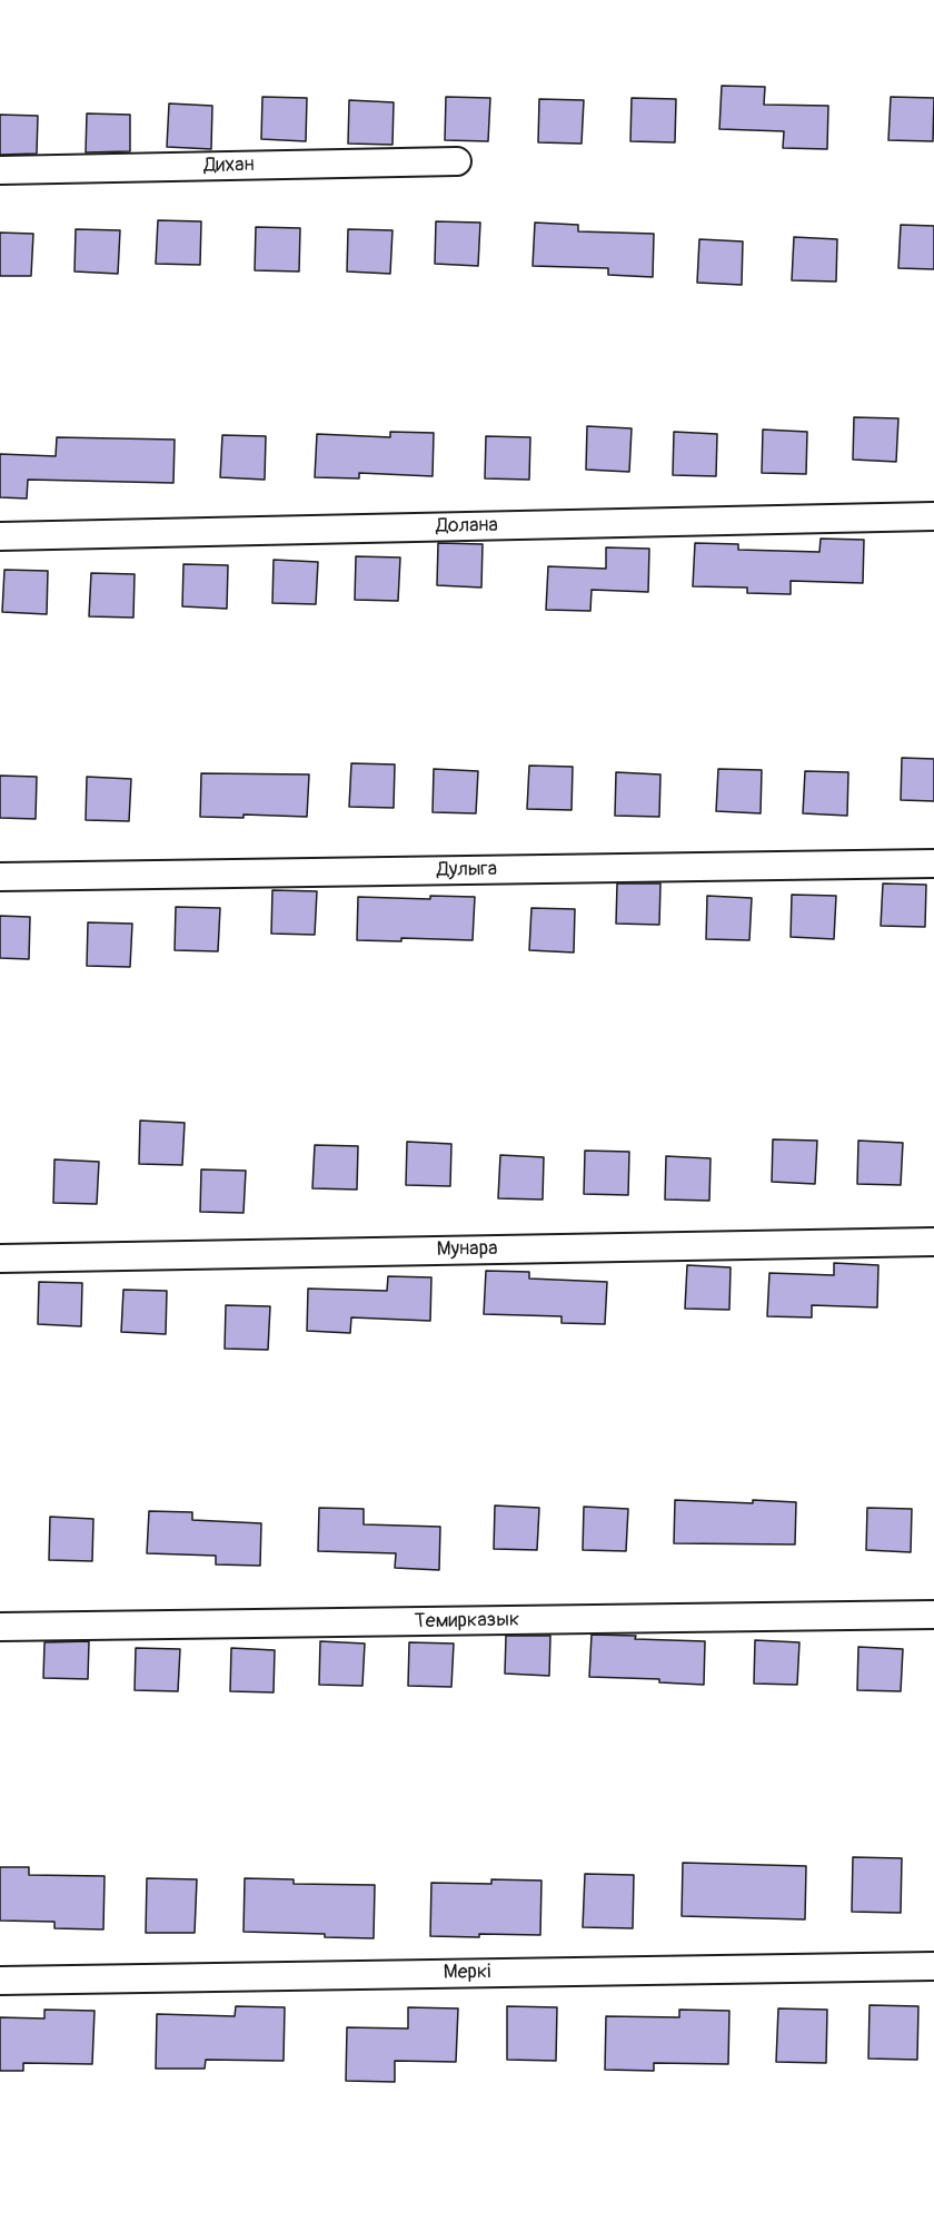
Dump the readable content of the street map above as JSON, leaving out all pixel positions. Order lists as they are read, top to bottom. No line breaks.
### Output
{"streets":{"street":["Дихан","Долана","Дулыга","Мунара","Темирказык","Меркі"]}}
